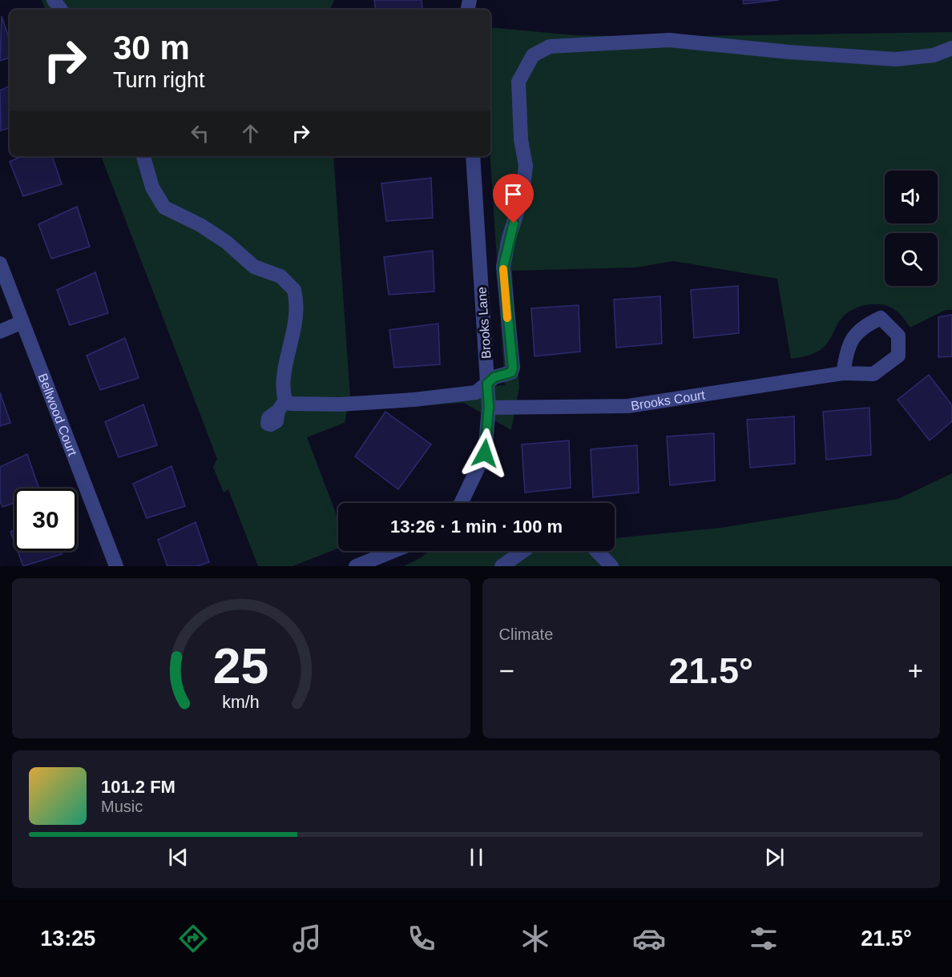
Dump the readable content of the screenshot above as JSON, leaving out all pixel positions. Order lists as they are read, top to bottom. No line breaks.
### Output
{"streets":{"street":["Brooks Lane","Brooks Court","Bellwood Court"]},"crossings":[["Brooks Lane","Brooks Court"]],"page":{"turn":["30 m","Turn right"],"limit":"30","trip":"13:26 · 1 min · 100 m","tile":"Climate","heat":["−","21.5°","+"],"song":["101.2 FM","Music"],"tabs":["13:25","21.5°"],"gauge":["25","km/h"]}}
